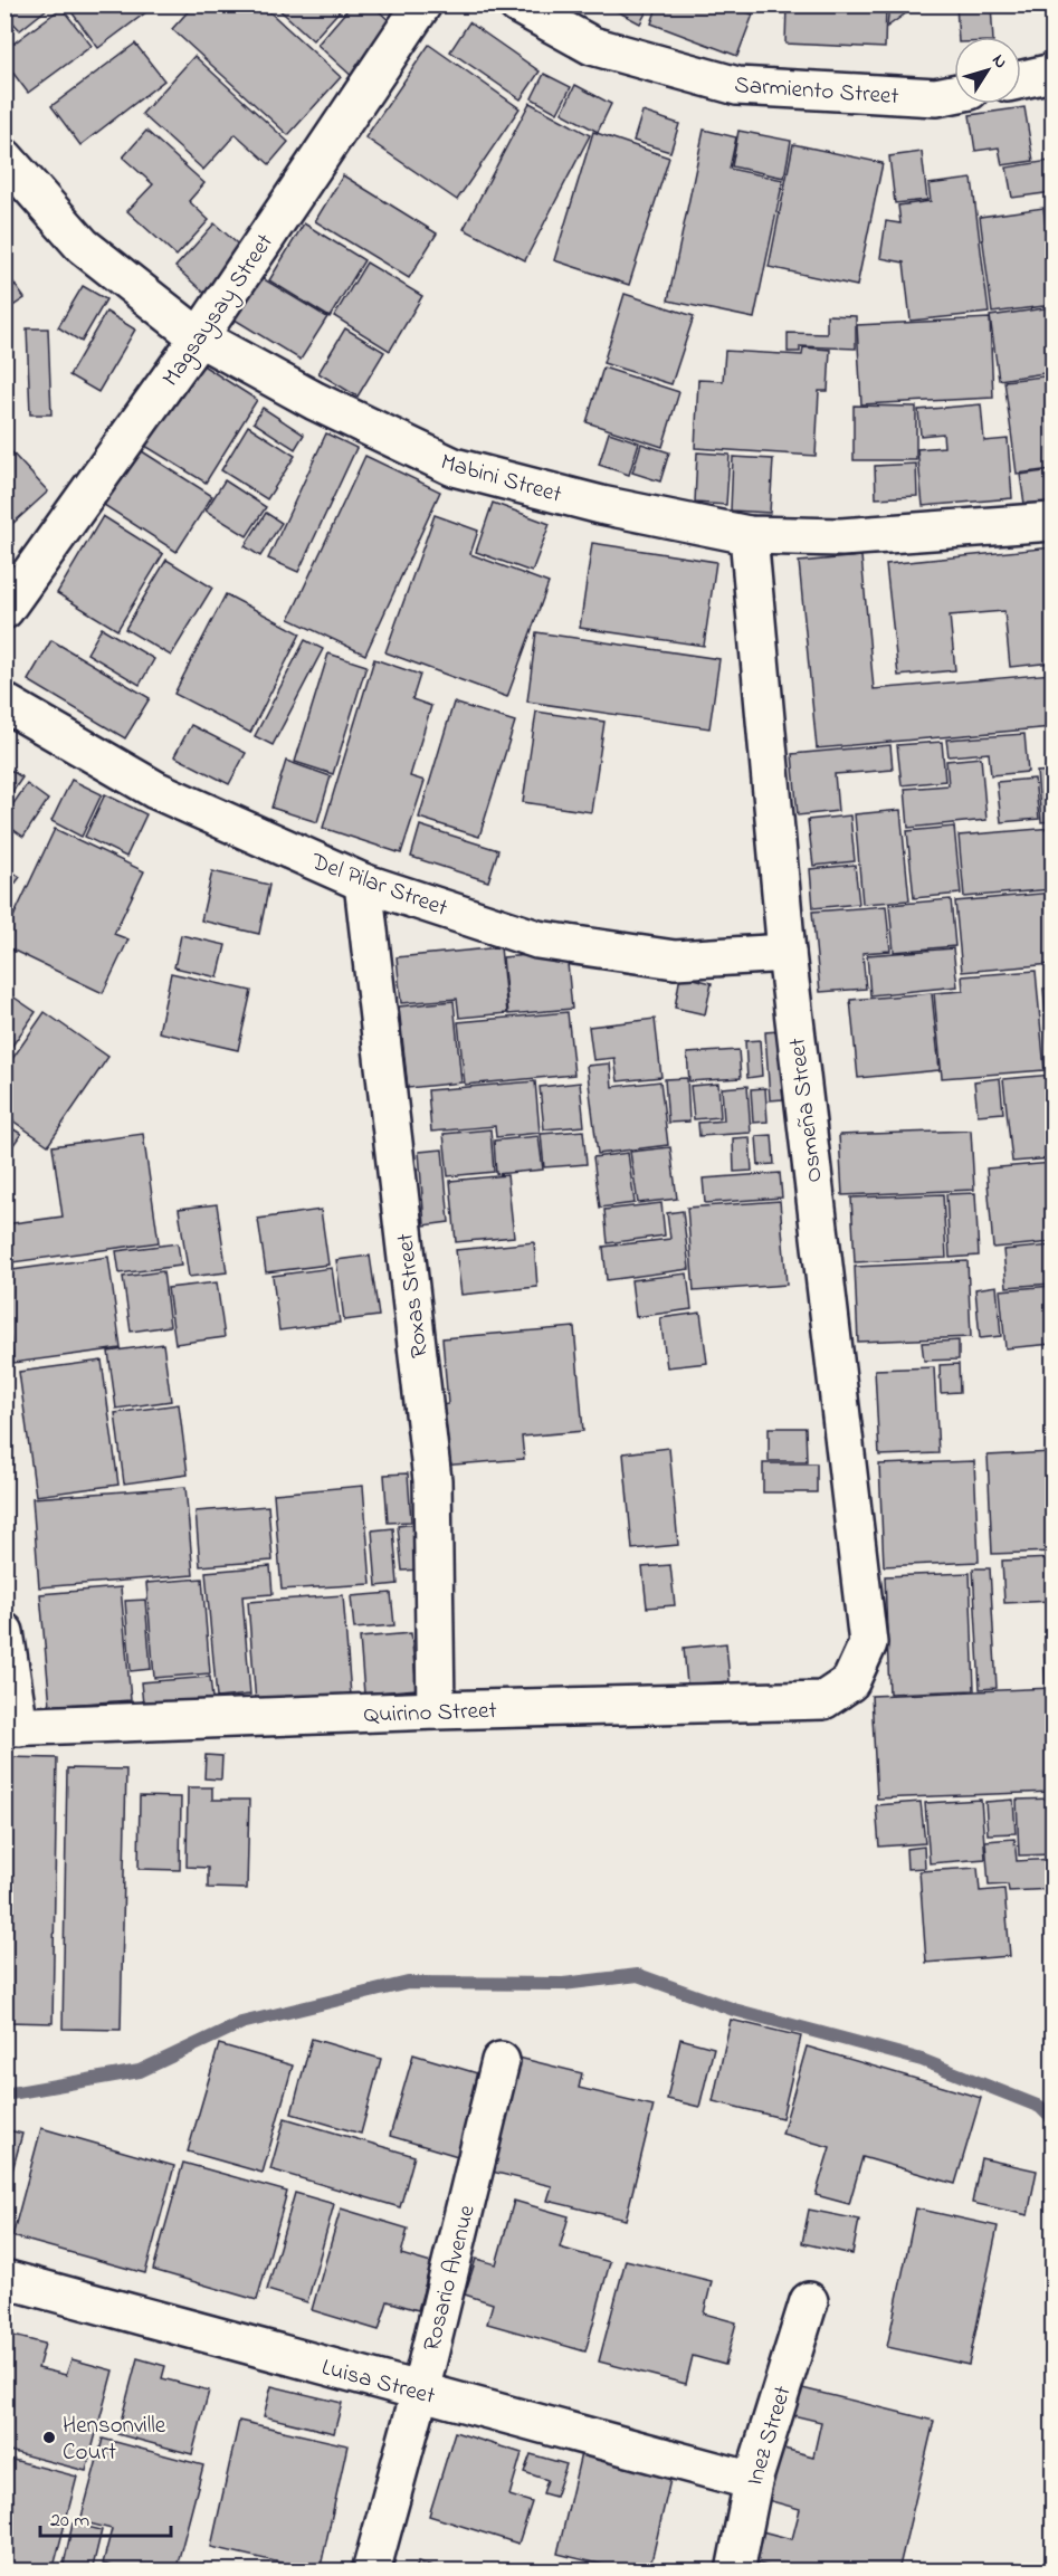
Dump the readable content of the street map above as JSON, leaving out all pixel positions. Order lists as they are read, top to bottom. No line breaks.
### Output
{"streets":{"street":["Sarmiento Street","Magsaysay Street","Mabini Street","Del Pilar Street","Osmeña Street","Roxas Street","Quirino Street","Rosario Avenue","Luisa Street","Inez Street"]},"crossings":[["Magsaysay Street","Mabini Street"],["Mabini Street","Osmeña Street"],["Del Pilar Street","Osmeña Street"],["Del Pilar Street","Roxas Street"],["Osmeña Street","Quirino Street"],["Roxas Street","Quirino Street"],["Rosario Avenue","Luisa Street"],["Luisa Street","Inez Street"]],"places":["Hensonville Court"],"scale_bar":"20 m","north":"top right"}
